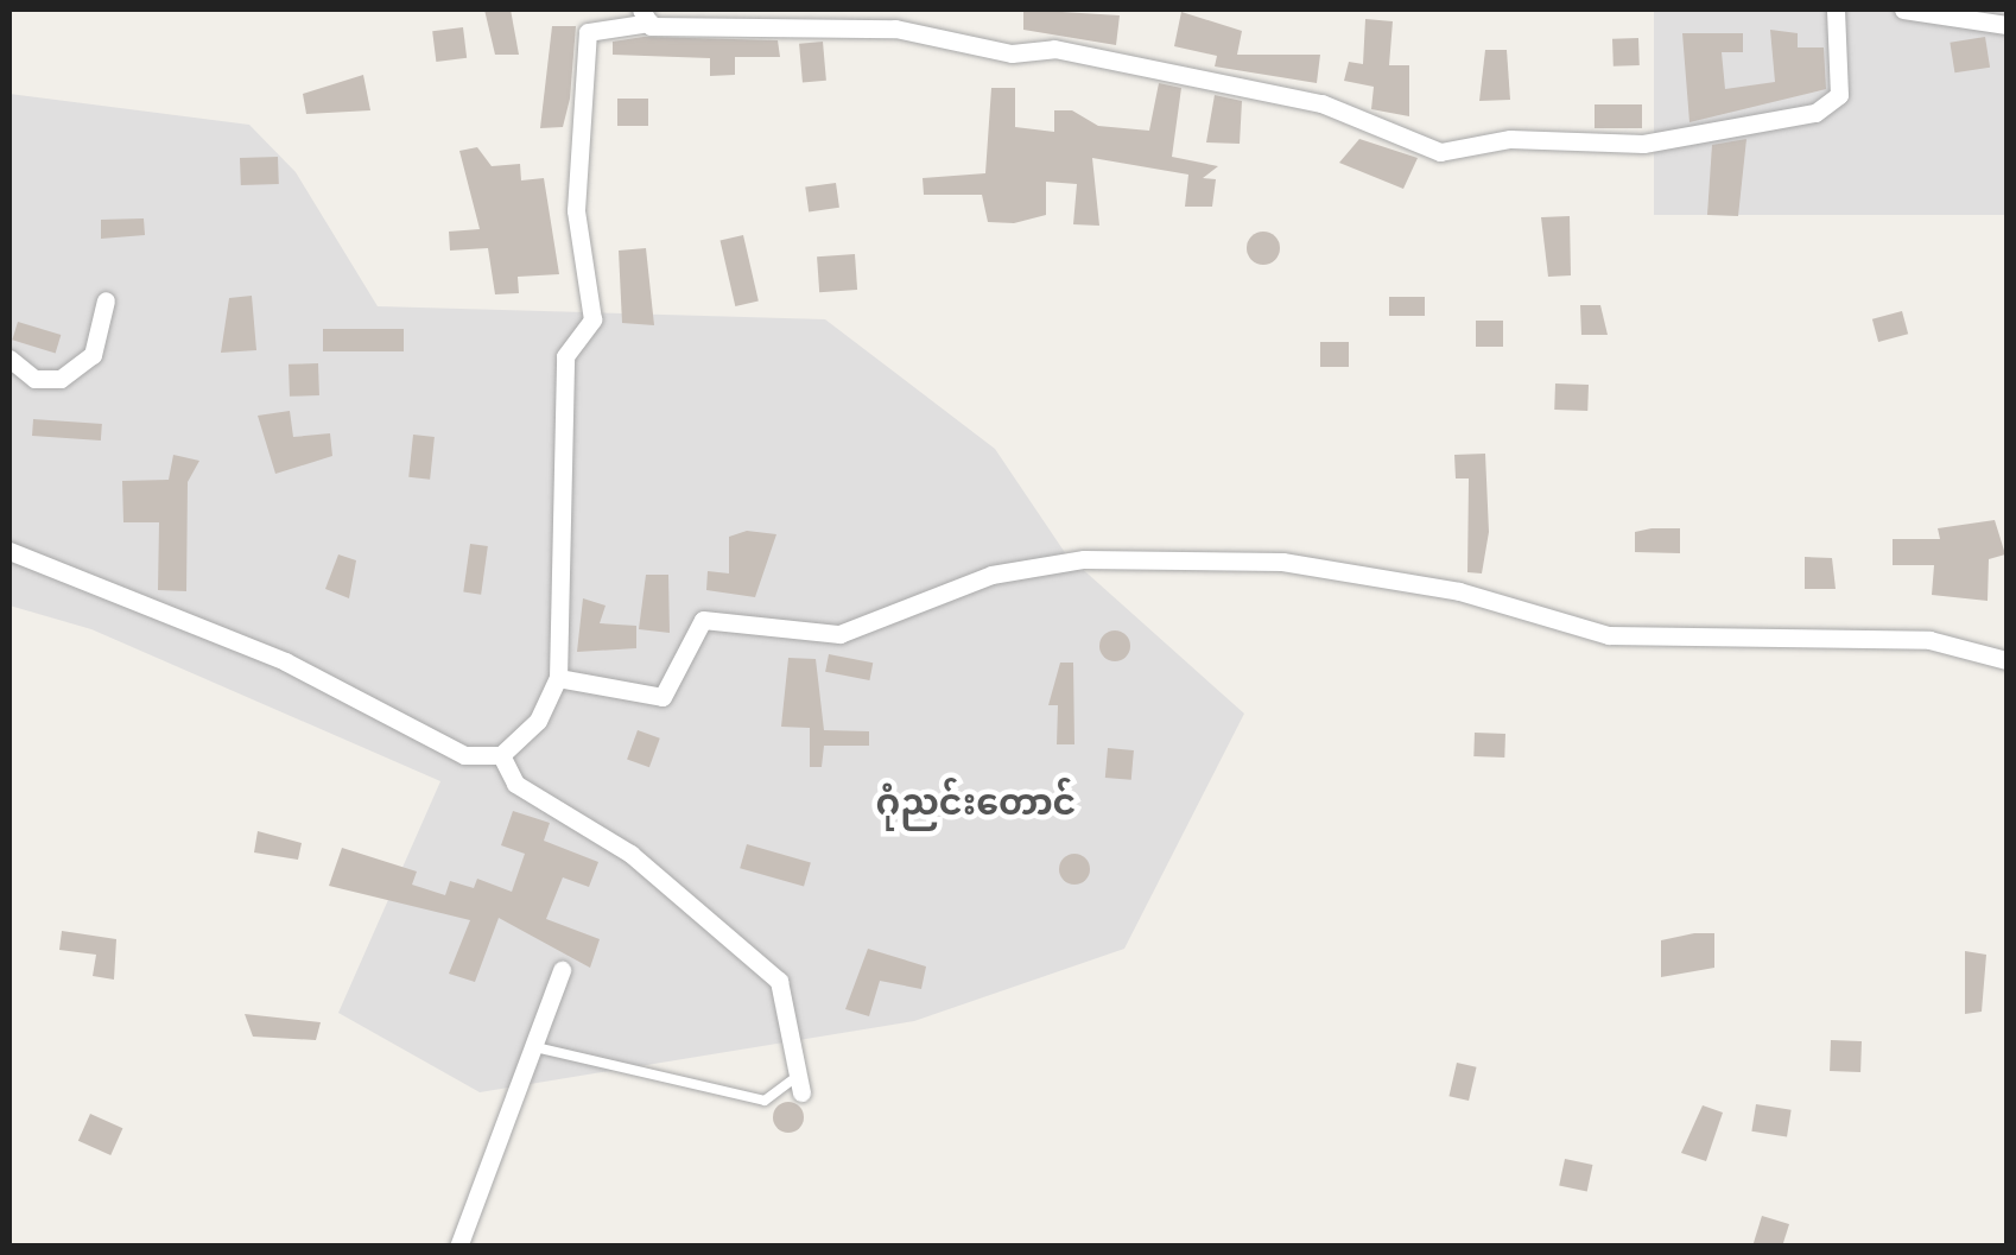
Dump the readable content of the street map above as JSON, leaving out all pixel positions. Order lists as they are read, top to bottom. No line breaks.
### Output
{"districts":["ဂုံညင်းတောင်"]}
